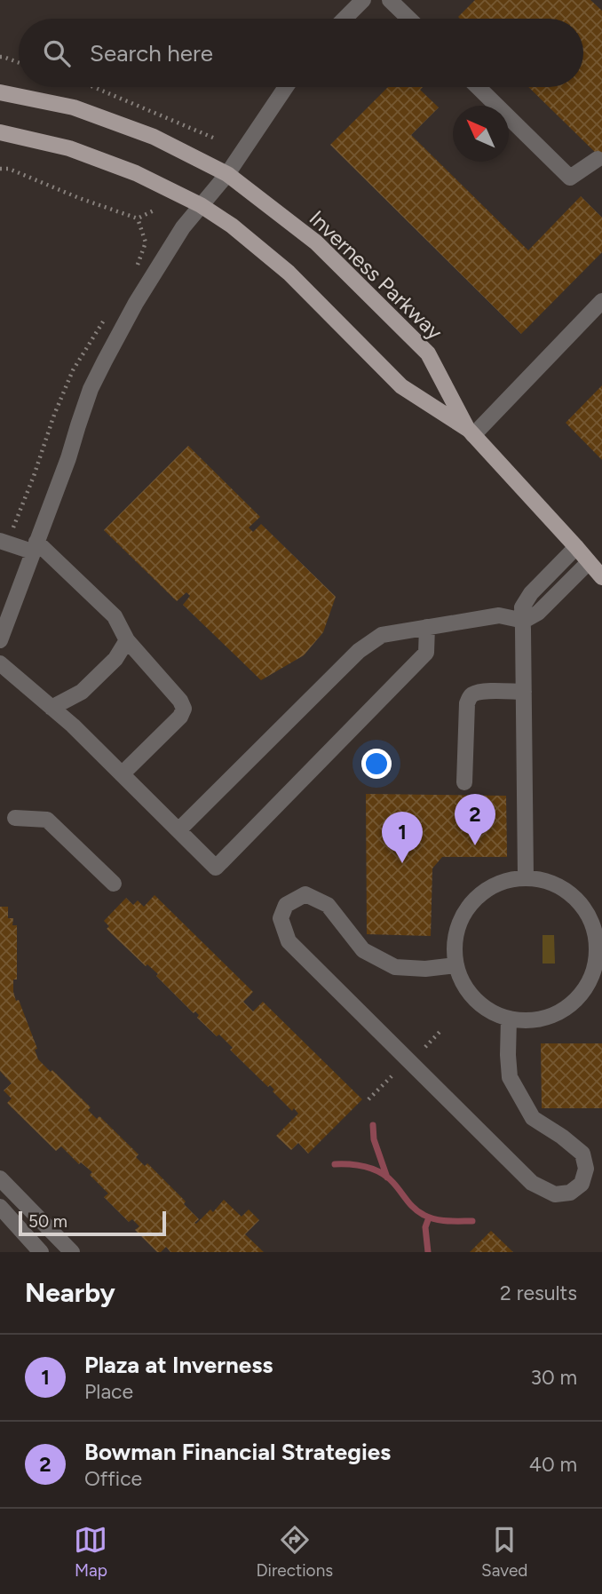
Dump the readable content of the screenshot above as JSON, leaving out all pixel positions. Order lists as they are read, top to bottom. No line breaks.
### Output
{"streets":{"main road":["Inverness Parkway"]},"scale_bar":"50 m","north":"top left","page":{"search":"Search here","pins":["2","1"],"scale":"50 m","heading":["Nearby","2 results"],"list":[{"mark":"1","name":"Plaza at Inverness","note":"Place","value":"30 m"},{"mark":"2","name":"Bowman Financial Strategies","note":"Office","value":"40 m"}],"nav":["Map","Directions","Saved"]}}
